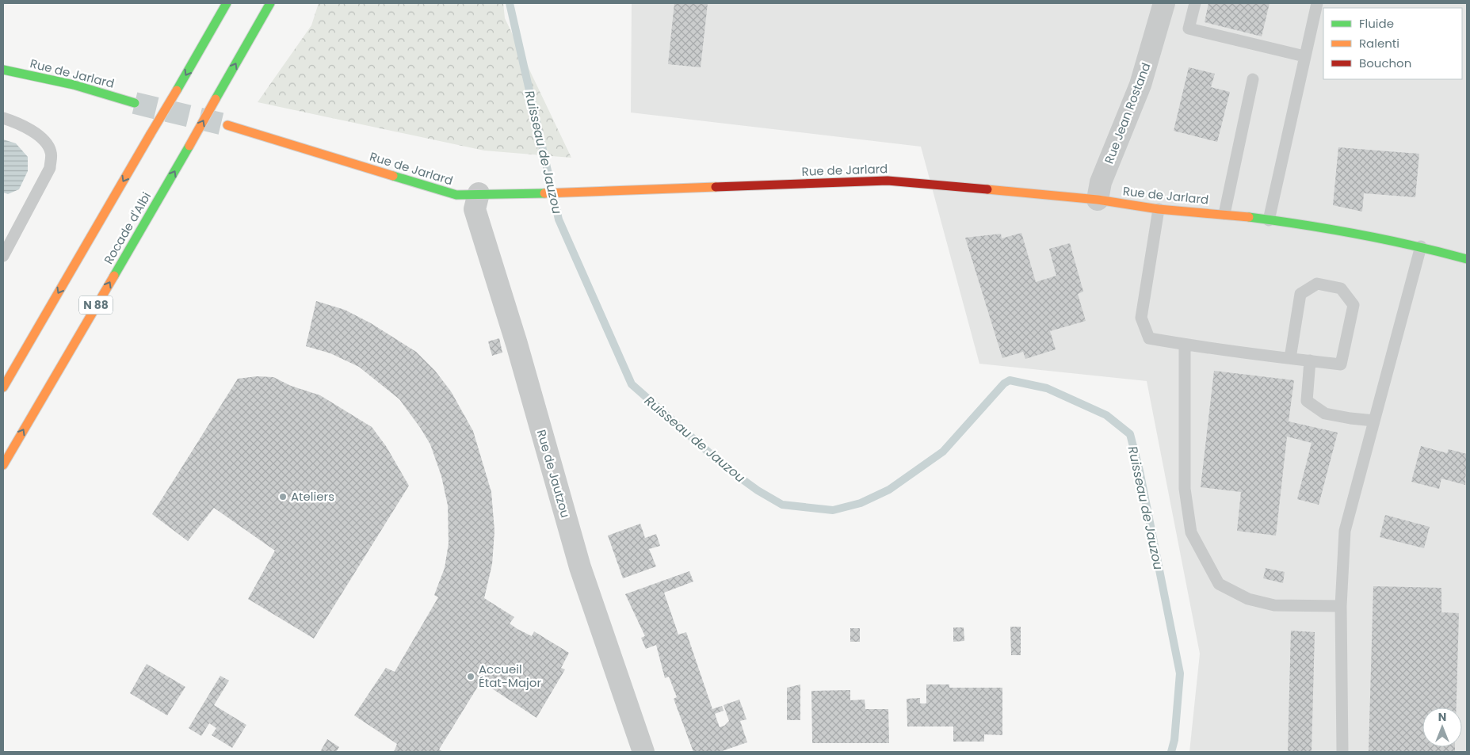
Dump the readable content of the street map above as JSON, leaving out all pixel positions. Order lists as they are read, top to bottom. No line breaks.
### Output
{"streets":{"main road":["Rue de Jarlard","Rocade d'Albi","N 88"],"street":["Rue Jean Rostand","Rue de Jautzou"]},"crossings":[["Rue de Jarlard","Rue Jean Rostand"],["Rue de Jarlard","Rue de Jautzou"]],"water":["Ruisseau de Jauzou"],"places":["Ateliers","Accueil État-Major"],"legend":["Fluide","Ralenti","Bouchon"],"north":"top"}
